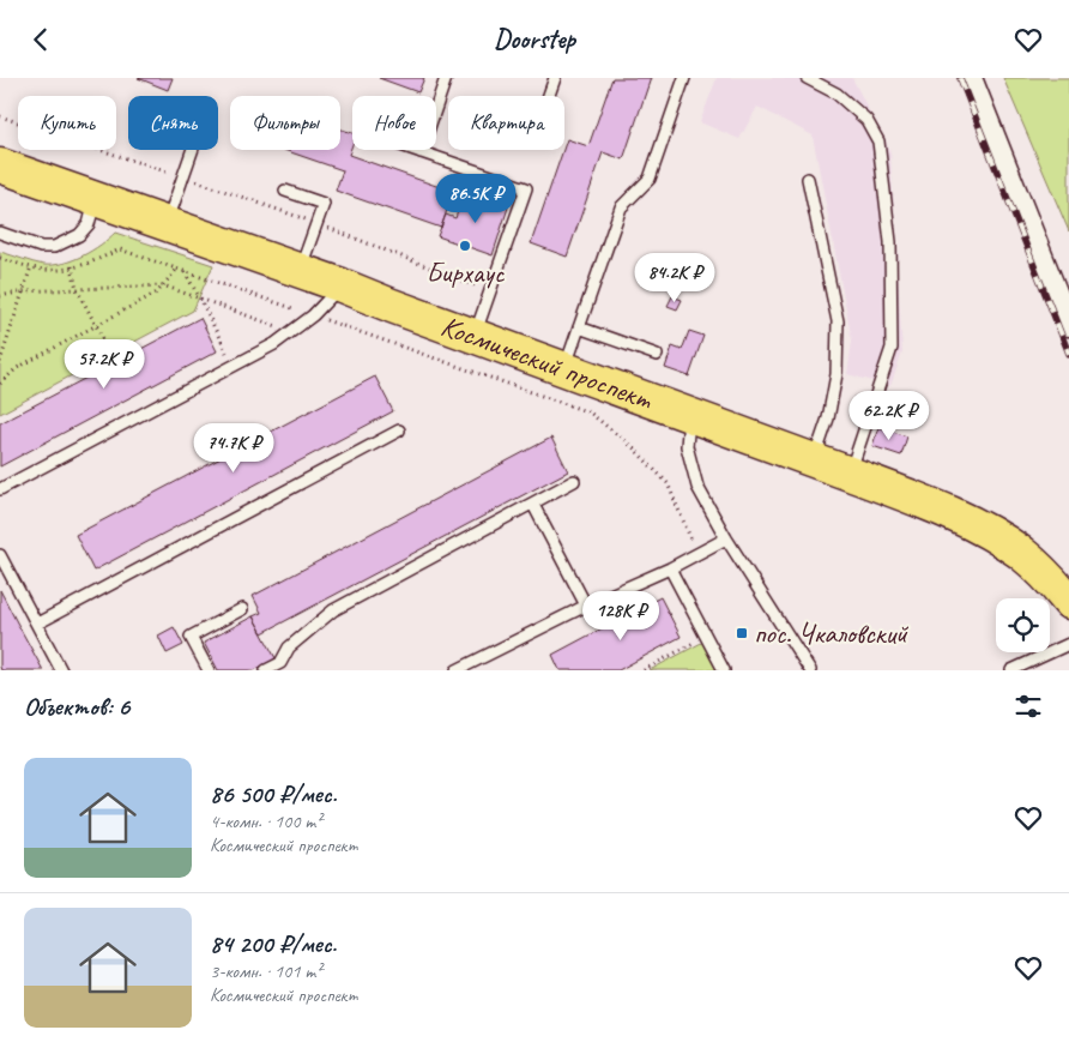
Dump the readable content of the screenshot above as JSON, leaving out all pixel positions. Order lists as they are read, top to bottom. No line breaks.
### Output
{"streets":{"main road":["Космический проспект"]},"places":{"other":["Бирхаус"],"transit":["пос. Чкаловский"]},"page":{"header":"Doorstep","chip":["Купить","Снять","Фильтры","Новое","Квартира"],"price":["86.5K ₽","84.2K ₽","57.2K ₽","62.2K ₽","74.7K ₽","128K ₽"],"heading":"Объектов: 6","list":[{"name":"86 500 ₽/мес.","note":"4-комн. · 100 m² · Космический проспект"},{"name":"84 200 ₽/мес.","note":"3-комн. · 101 m² · Космический проспект"}]}}
